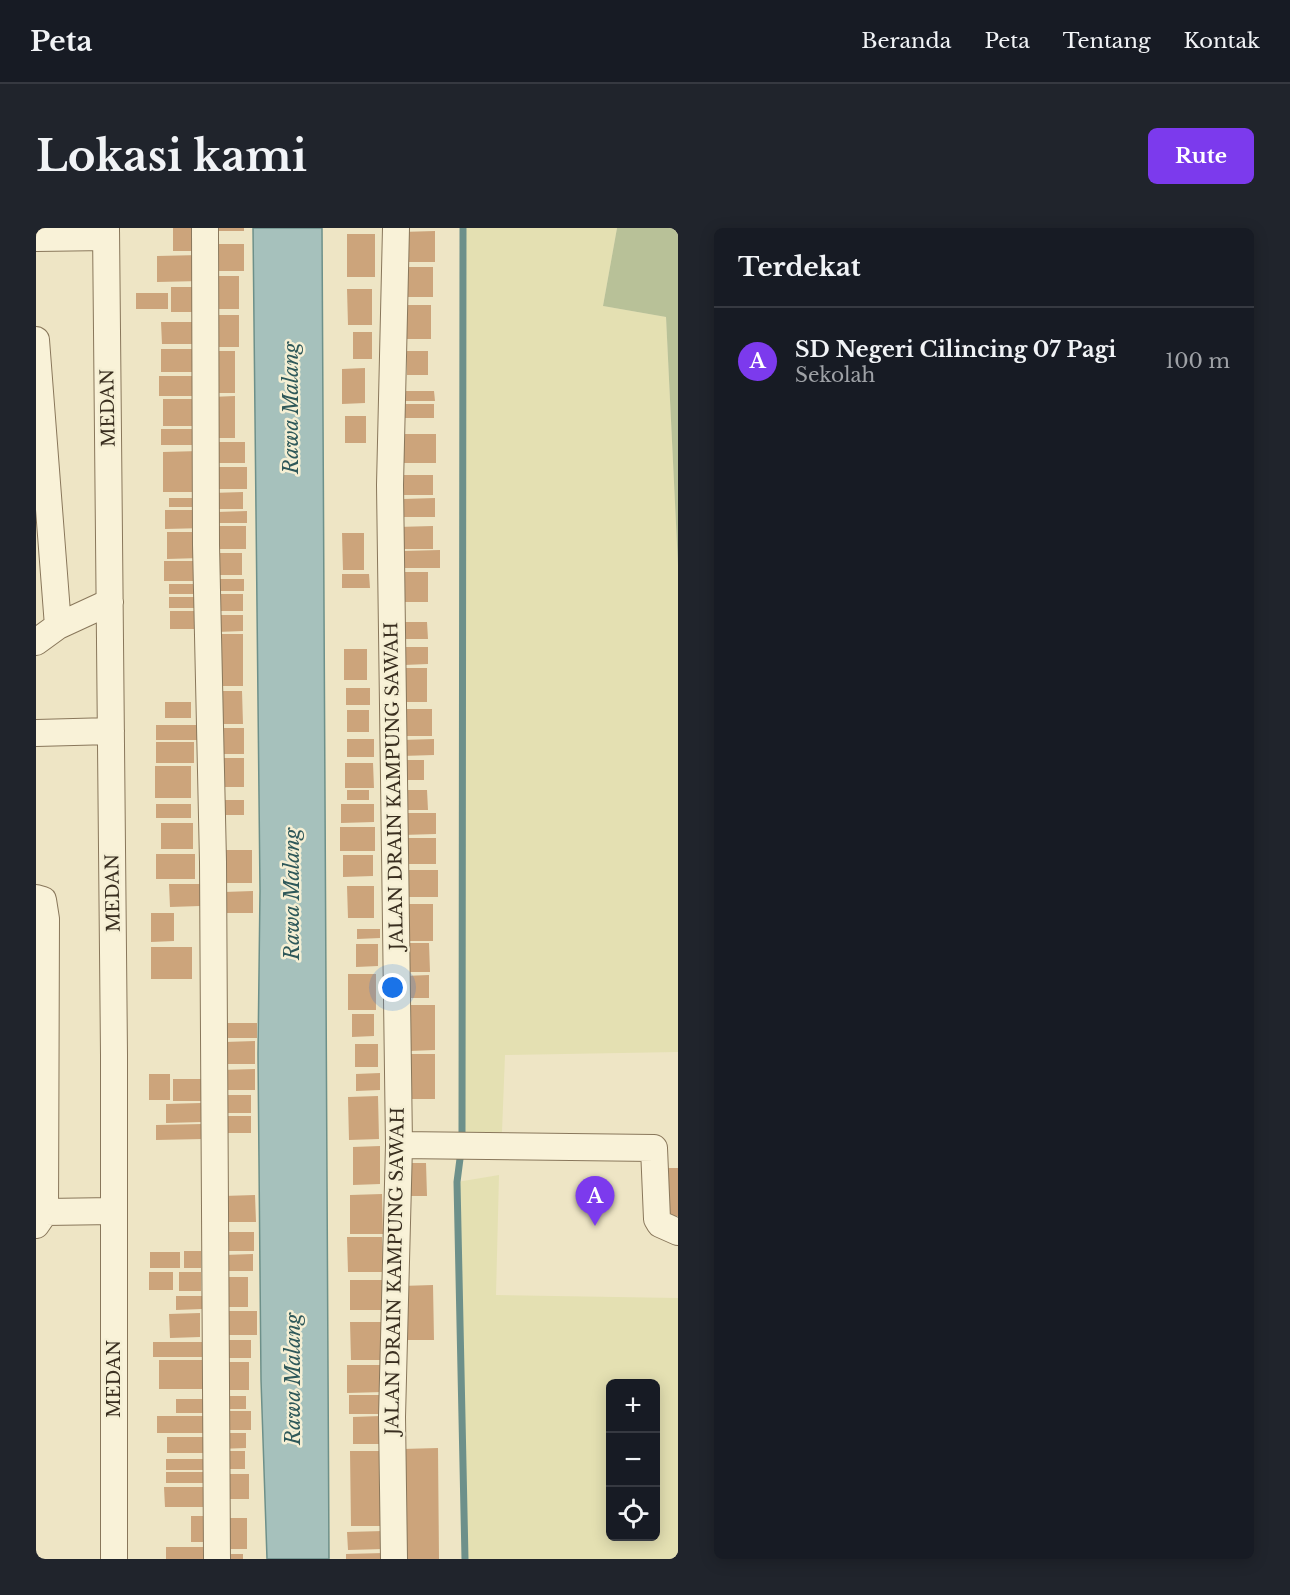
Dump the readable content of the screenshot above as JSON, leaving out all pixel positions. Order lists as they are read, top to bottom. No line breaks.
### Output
{"streets":{"street":["MEDAN","JALAN DRAIN KAMPUNG SAWAH"]},"water":["Rawa Malang"],"page":{"header":"Peta","nav":["Beranda","Peta","Tentang","Kontak"],"buttons":"Rute","title":"Lokasi kami","heading":"Terdekat","list":[{"mark":"A","name":"SD Negeri Cilincing 07 Pagi","note":"Sekolah","value":"100 m"}],"pins":"A","map_buttons":["+","−"]}}
